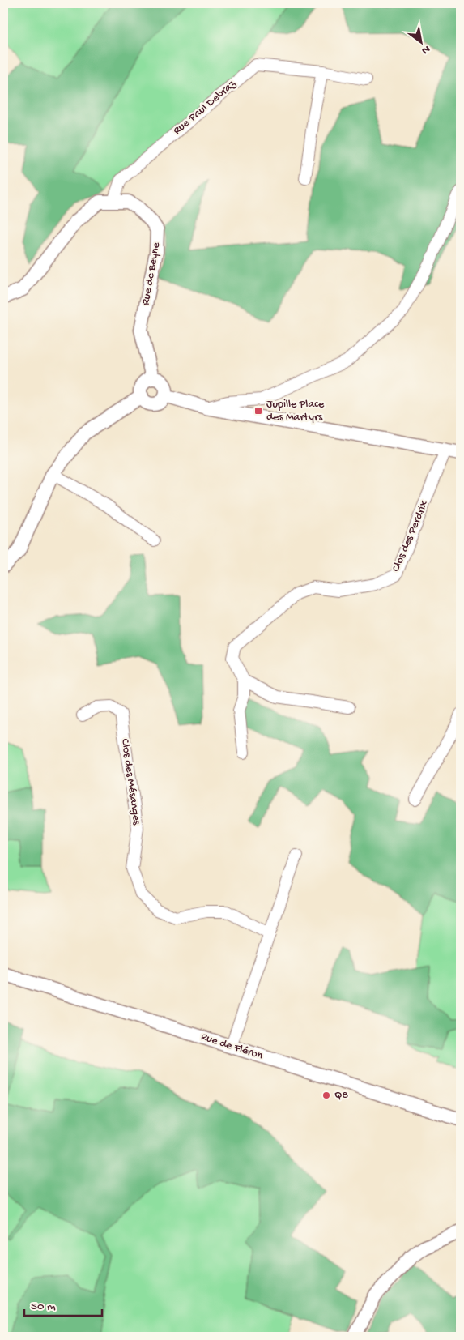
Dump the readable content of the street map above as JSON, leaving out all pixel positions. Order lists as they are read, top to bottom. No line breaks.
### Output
{"streets":{"street":["Rue Paul Debraz","Rue de Beyne","Clos des Perdrix","Clos des Mésanges","Rue de Fléron"]},"crossings":[["Rue Paul Debraz","Rue de Beyne"]],"places":{"transit":["Jupille Place des Martyrs"],"other":["Q8"]},"scale_bar":"50 m","north":"bottom right"}
